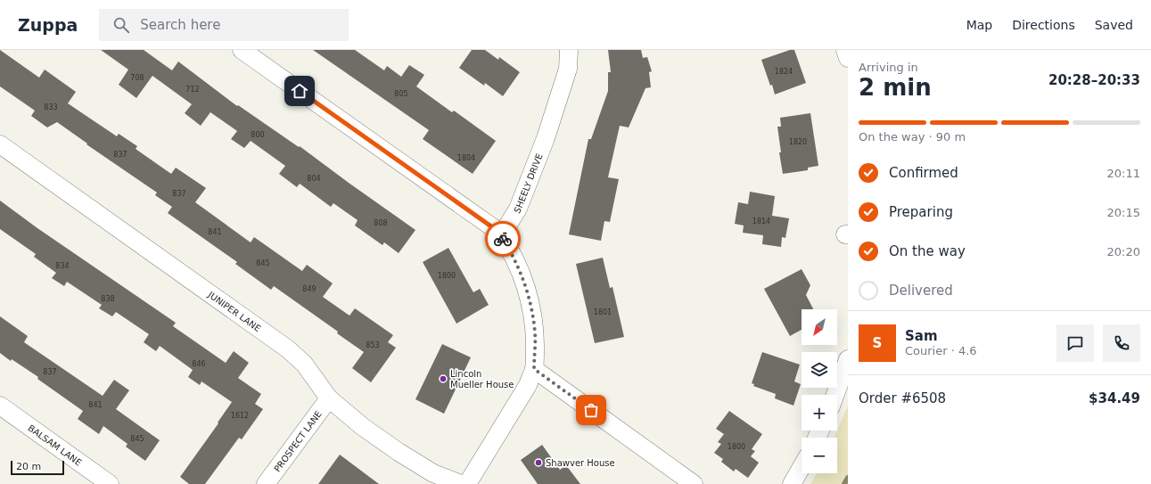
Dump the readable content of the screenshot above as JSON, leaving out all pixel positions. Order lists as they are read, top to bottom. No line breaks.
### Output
{"streets":{"street":["SHEELY DRIVE","JUNIPER LANE","PROSPECT LANE","BALSAM LANE"]},"crossings":[["JUNIPER LANE","PROSPECT LANE"]],"places":["Lincoln Mueller House","Shawver House"],"house_numbers":["1824","708","712","805","833","800","1820","837","1804","804","837","1814","808","841","845","834","1800","849","838","1801","853","846","837","841","1612","845","1800"],"scale_bar":"20 m","north":"bottom left","page":{"header":"Zuppa","search":"Search here","nav":["Map","Directions","Saved"],"heading":["2 min","Arriving in","20:28–20:33"],"panel":["Sam","Courier · 4.6","Order #6508","$34.49"],"bar":"On the way · 90 m","list":[["Confirmed","20:11"],["Preparing","20:15"],["On the way","20:20"],"Delivered"],"map_buttons":["+","−"],"round":"S","scale":"20 m"}}
